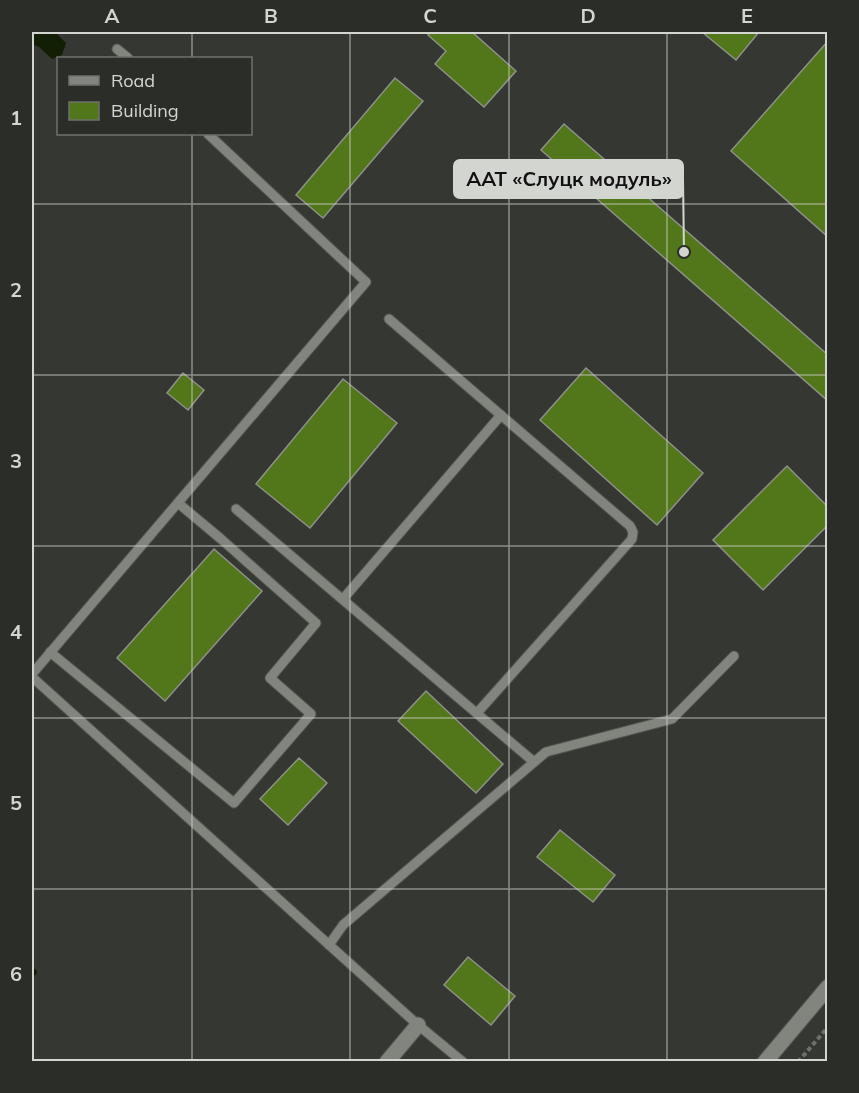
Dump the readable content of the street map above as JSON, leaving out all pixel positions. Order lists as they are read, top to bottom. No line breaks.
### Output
{"places":["ААТ «Слуцк модуль»"],"legend":["Road","Building"],"grid":{"columns":["A","B","C","D","E"],"rows":["1","2","3","4","5","6"]}}
